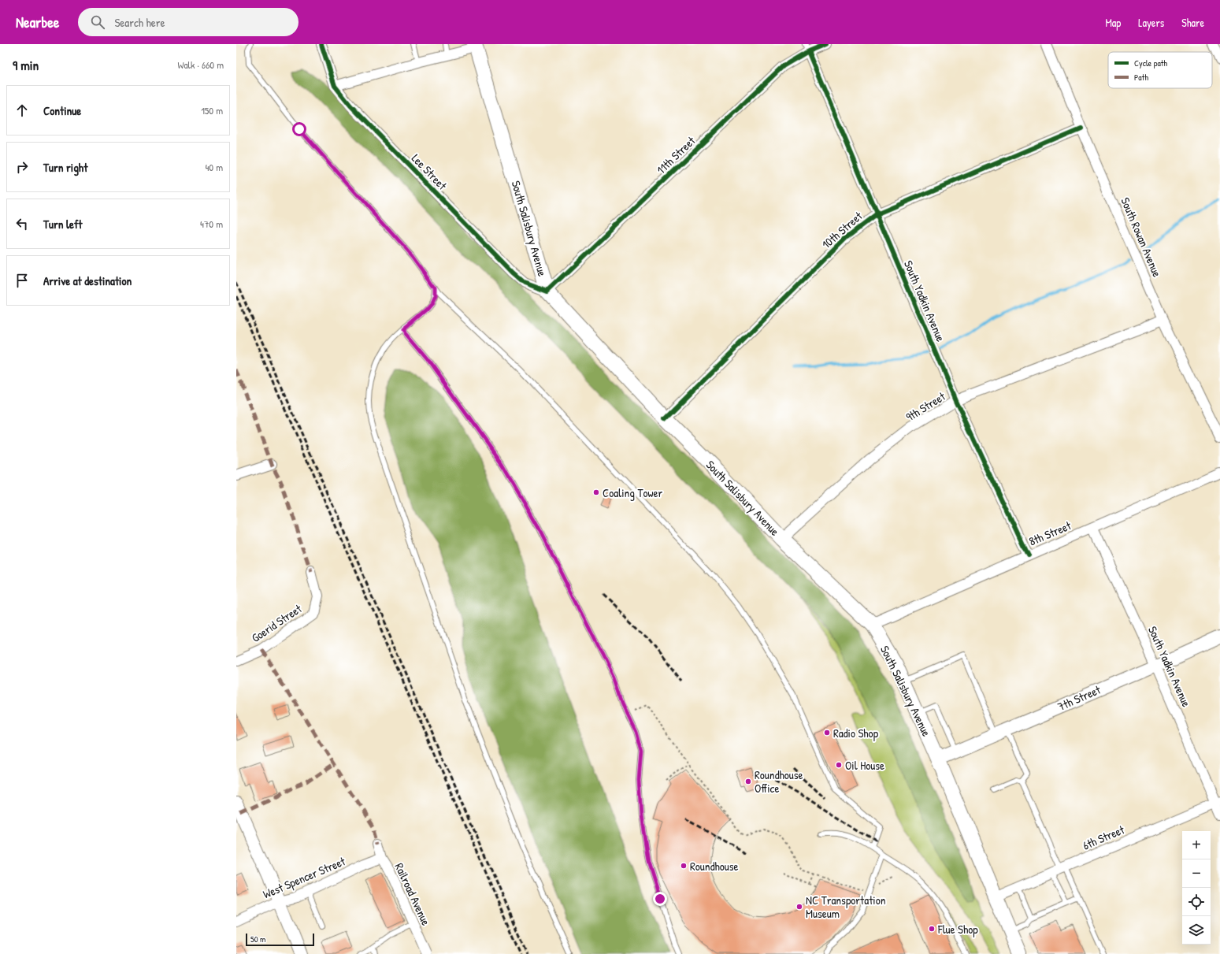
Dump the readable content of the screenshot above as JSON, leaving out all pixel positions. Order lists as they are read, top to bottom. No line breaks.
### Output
{"streets":{"main road":["South Salisbury Avenue"],"street":["11th Street","Lee Street","10th Street","South Rowan Avenue","South Yadkin Avenue","9th Street","8th Street","Goerid Street","7th Street","6th Street","West Spencer Street","Railroad Avenue"]},"crossings":[["11th Street","Lee Street"],["11th Street","South Salisbury Avenue"],["11th Street","South Yadkin Avenue"],["Lee Street","South Salisbury Avenue"],["South Salisbury Avenue","10th Street"],["South Salisbury Avenue","9th Street"],["South Salisbury Avenue","8th Street"],["South Salisbury Avenue","7th Street"],["South Salisbury Avenue","6th Street"],["10th Street","South Rowan Avenue"],["10th Street","South Yadkin Avenue"],["South Rowan Avenue","9th Street"],["South Yadkin Avenue","9th Street"],["South Yadkin Avenue","8th Street"],["South Yadkin Avenue","7th Street"],["South Yadkin Avenue","6th Street"],["West Spencer Street","Railroad Avenue"]],"places":["Coaling Tower","Radio Shop","Oil House","Roundhouse Office","Roundhouse","NC Transportation Museum","Flue Shop"],"legend":["Cycle path","Path"],"scale_bar":"50 m","page":{"header":"Nearbee","search":"Search here","nav":["Map","Layers","Share"],"heading":["9 min","Walk · 660 m"],"list":[["Continue","150 m"],["Turn right","40 m"],["Turn left","470 m"],"Arrive at destination"],"map_buttons":["+","−"],"scale":"50 m"}}
